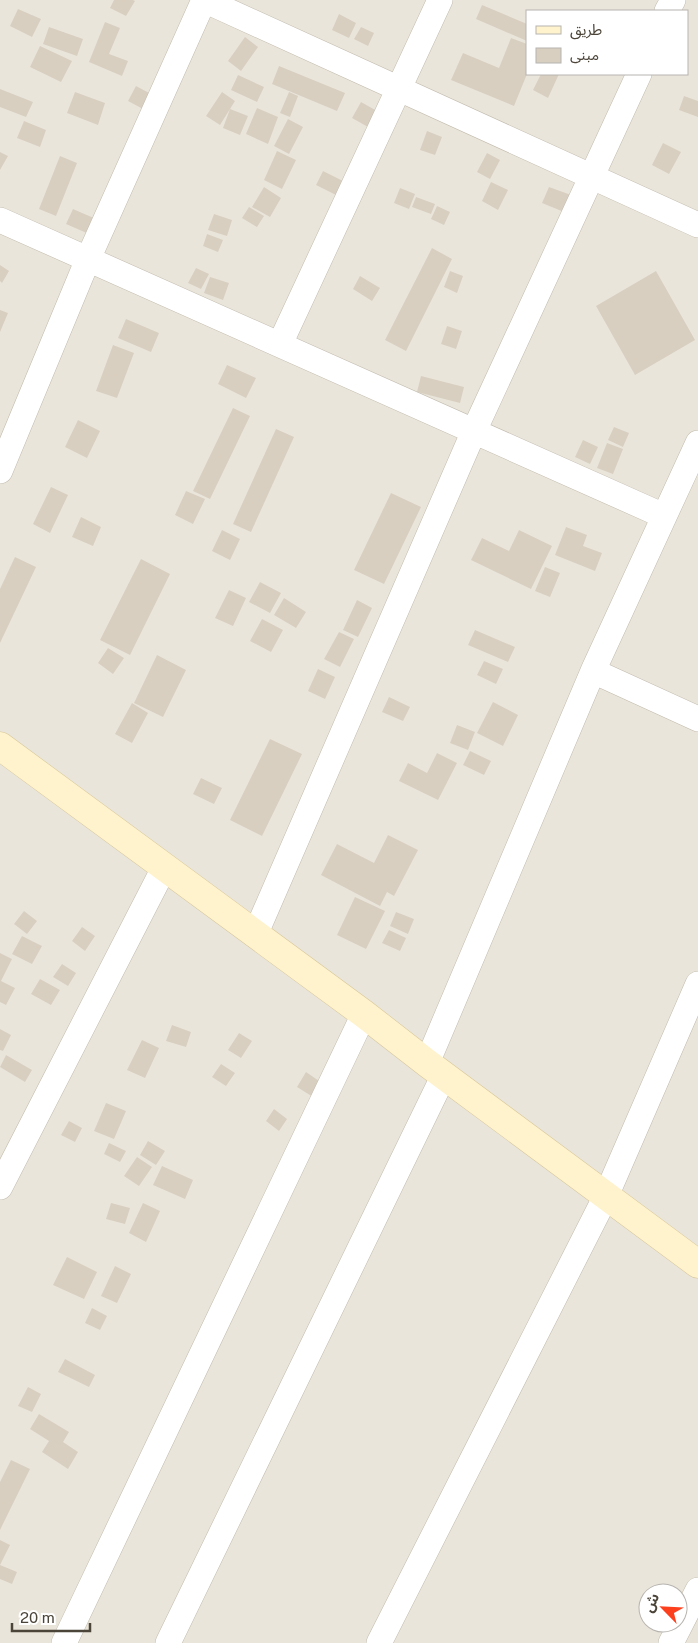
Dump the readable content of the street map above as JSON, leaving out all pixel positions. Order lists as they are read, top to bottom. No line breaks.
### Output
{"legend":["طريق","مبنى"],"scale_bar":"20 m","north":"top left"}
